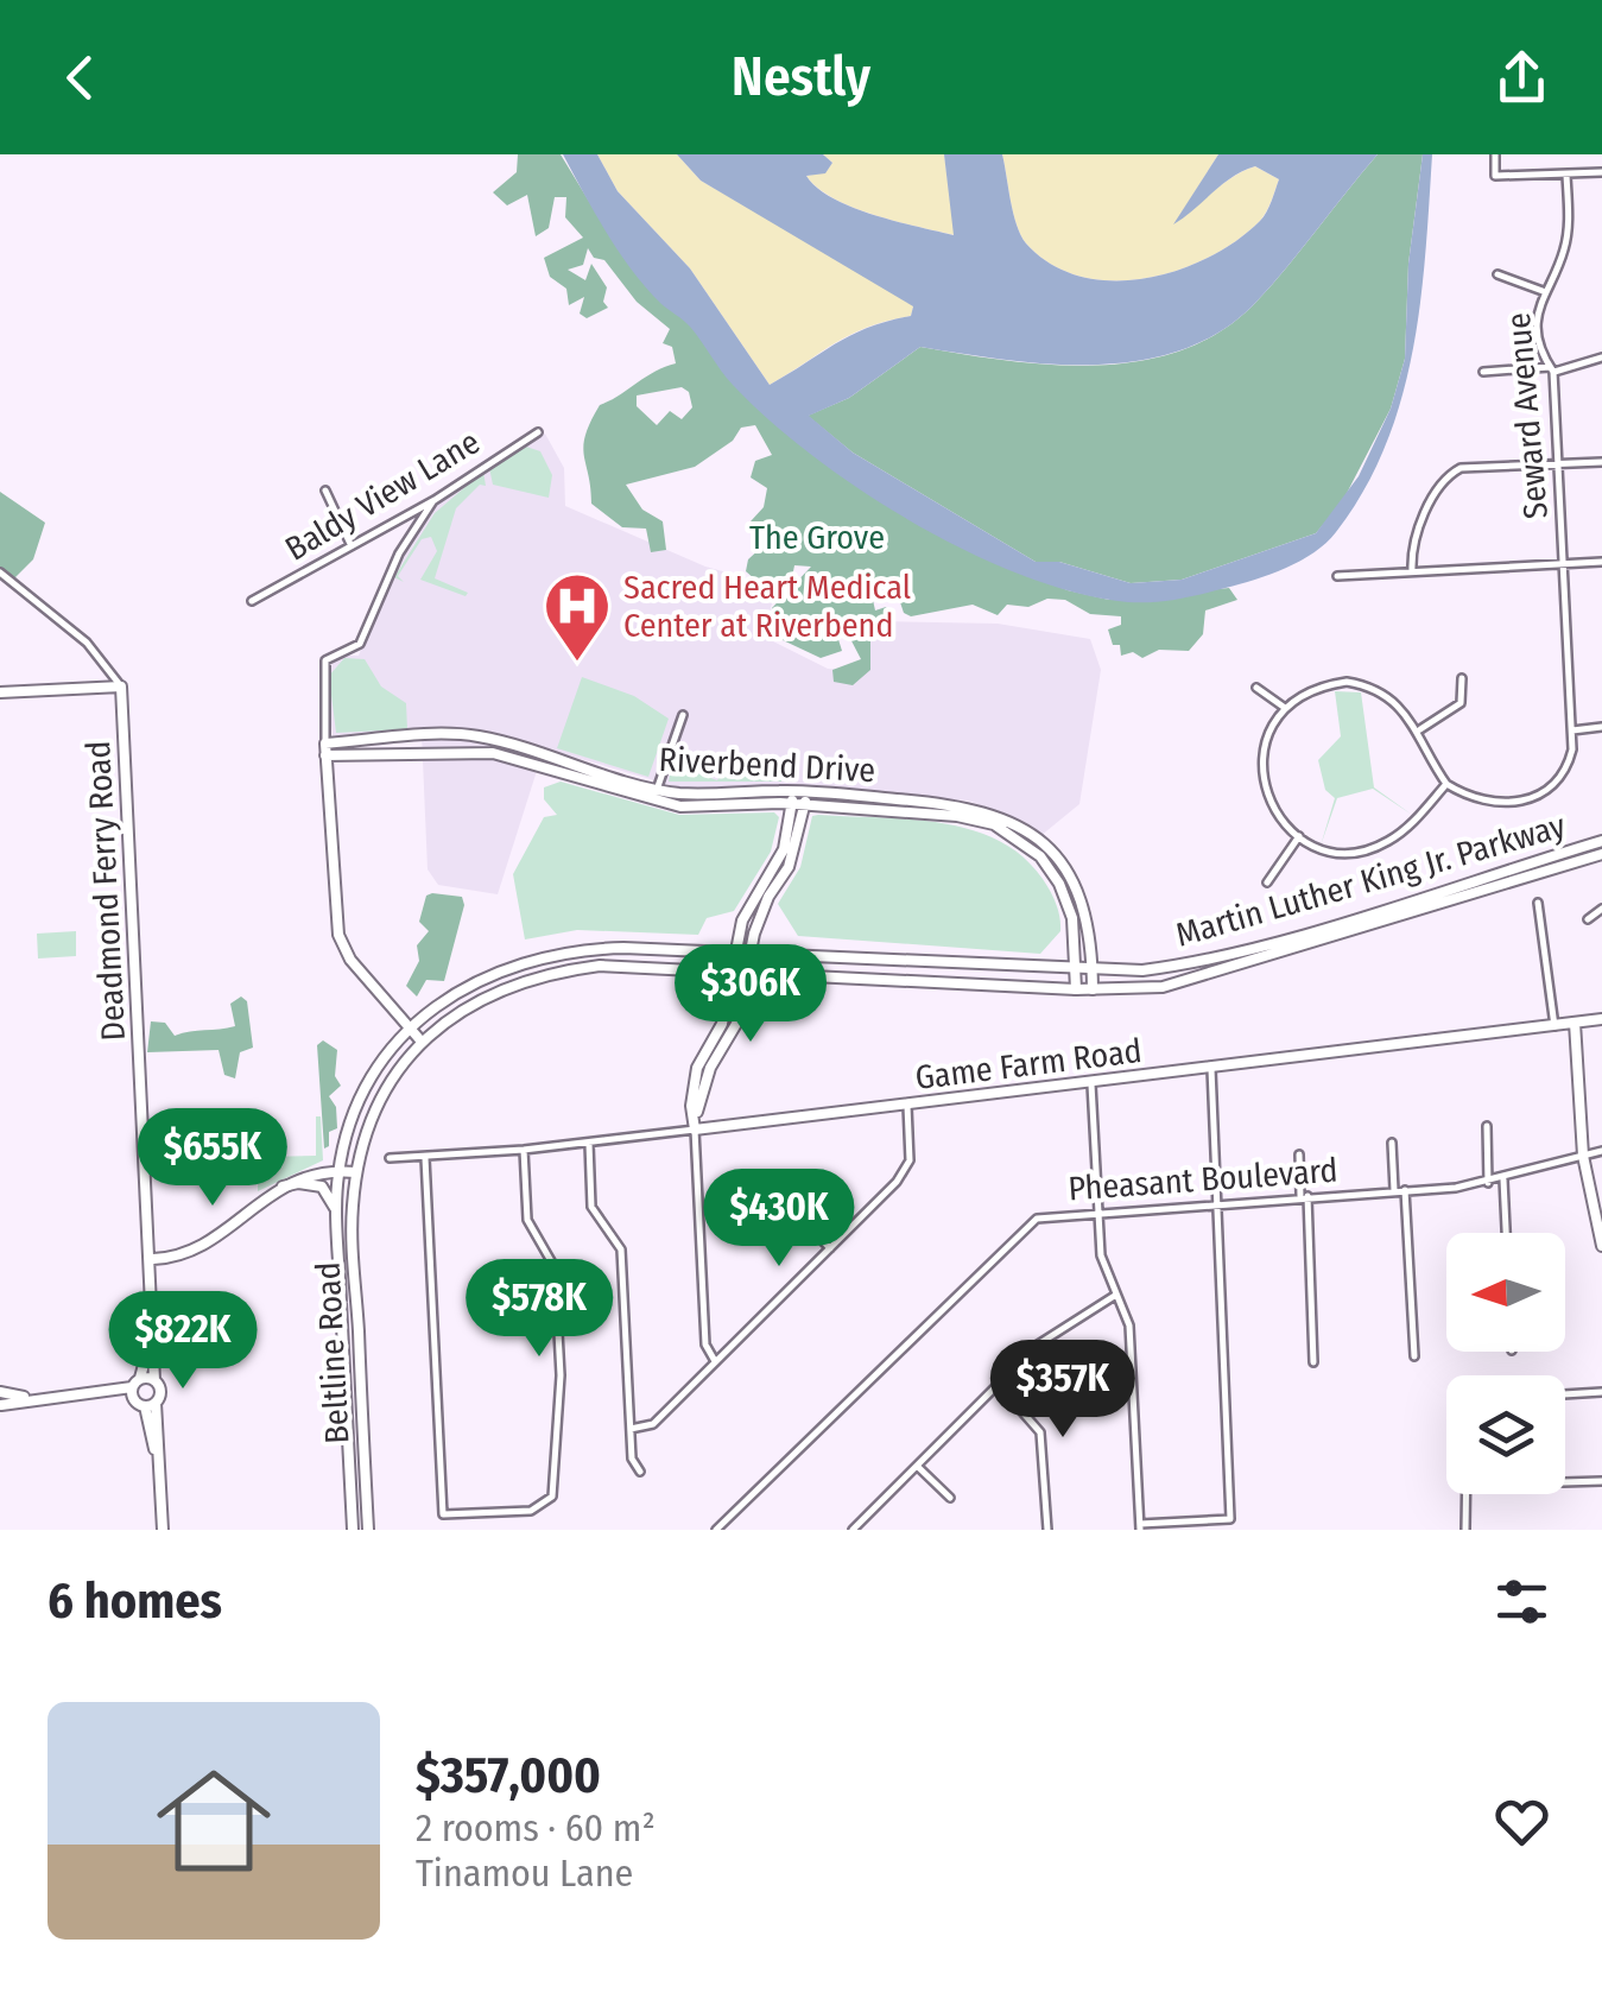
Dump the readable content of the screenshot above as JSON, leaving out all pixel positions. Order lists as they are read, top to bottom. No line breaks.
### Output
{"streets":{"street":["Seward Avenue","Baldy View Lane","Riverbend Drive","Martin Luther King Jr. Parkway","Deadmond Ferry Road","Game Farm Road","Pheasant Boulevard","Beltline Road"]},"crossings":[["Riverbend Drive","Martin Luther King Jr. Parkway"],["Martin Luther King Jr. Parkway","Beltline Road"]],"parks":["The Grove"],"places":{"hospital":["Sacred Heart Medical Center at Riverbend"]},"north":"left","page":{"header":"Nestly","price":["$306K","$655K","$430K","$578K","$822K","$357K"],"heading":"6 homes","list":[{"name":"$357,000","note":"2 rooms · 60 m² · Tinamou Lane"}]}}
